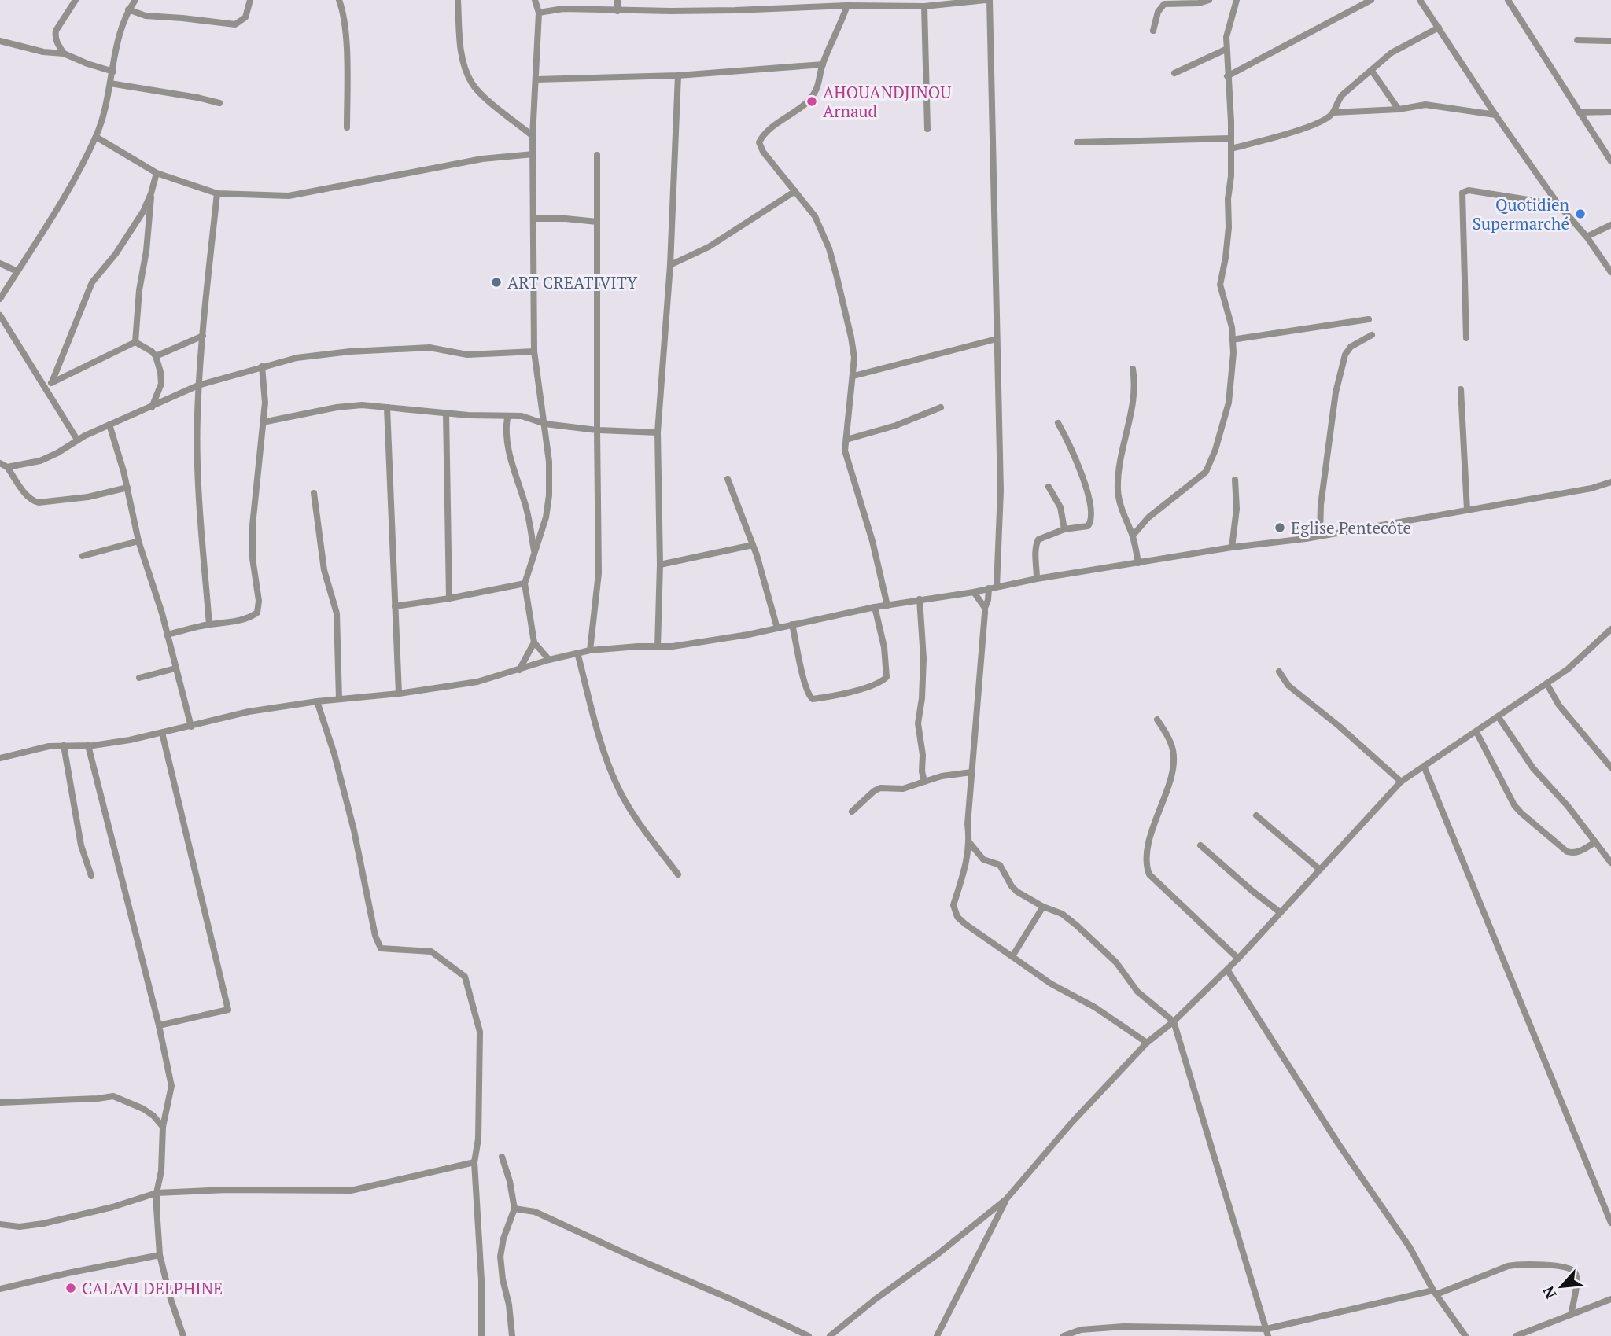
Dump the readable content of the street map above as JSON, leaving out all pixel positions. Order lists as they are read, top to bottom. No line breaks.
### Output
{"places":["AHOUANDJINOU Arnaud","Quotidien Supermarché","ART CREATIVITY","Eglise Pentecôte","CALAVI DELPHINE"],"north":"bottom left"}
